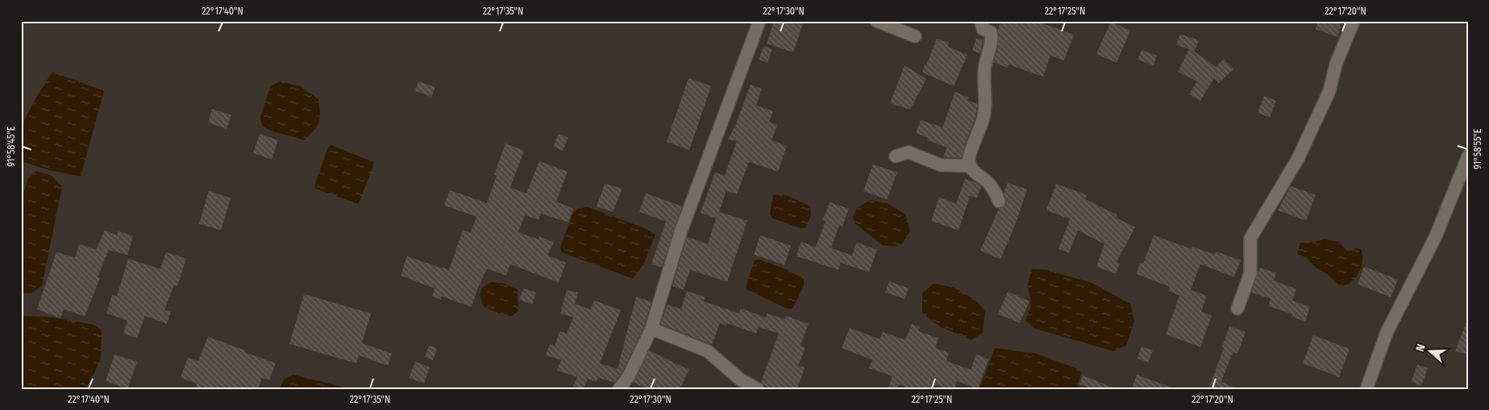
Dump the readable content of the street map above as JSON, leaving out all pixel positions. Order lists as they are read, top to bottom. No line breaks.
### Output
{"north":"left","coordinates":["22°17'40\"N","22°17'35\"N","22°17'30\"N","22°17'25\"N","22°17'20\"N","91°58'45\"E","91°58'55\"E"]}
